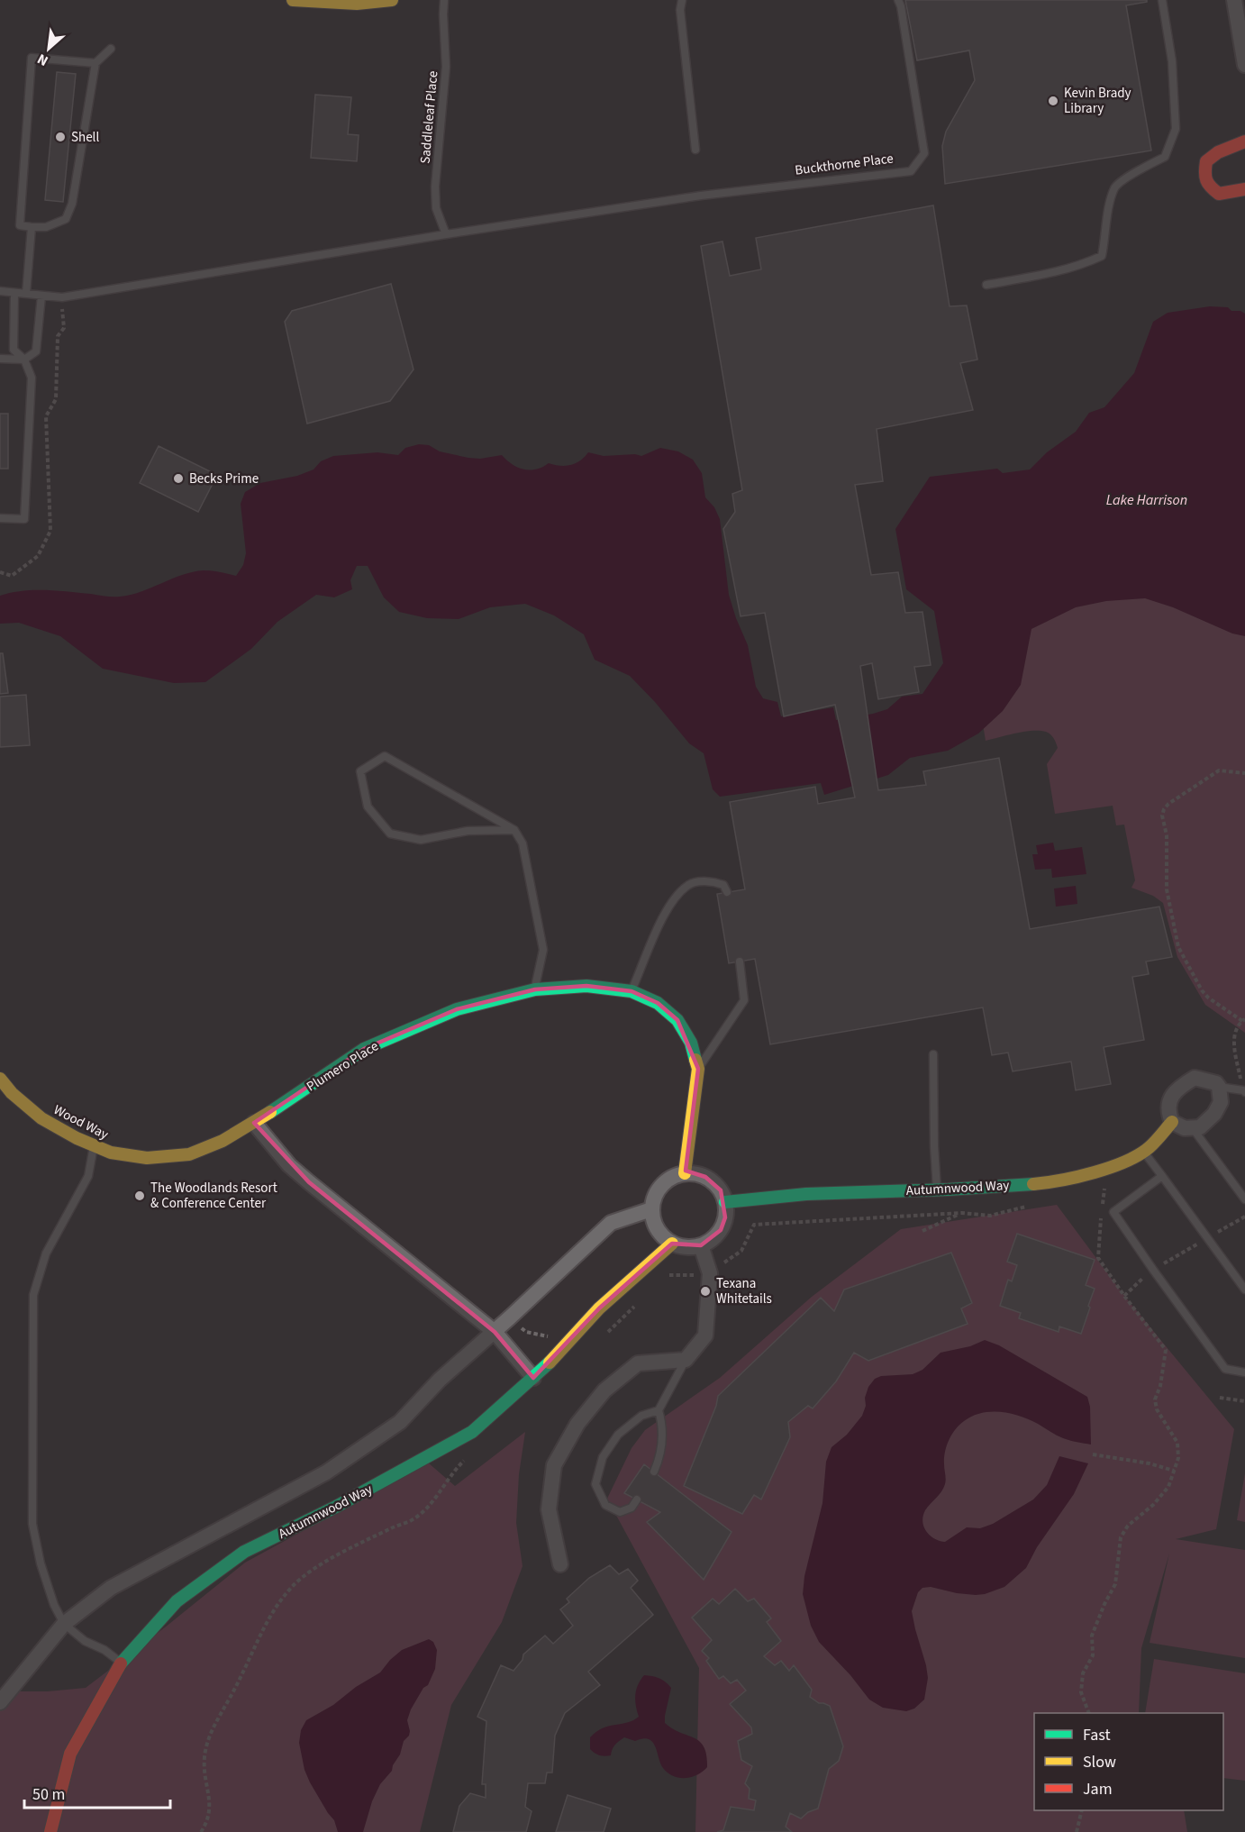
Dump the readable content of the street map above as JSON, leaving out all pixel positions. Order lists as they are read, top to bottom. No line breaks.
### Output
{"streets":{"street":["Plumero Place","Wood Way","Autumnwood Way"],"lane":["Saddleleaf Place","Buckthorne Place"]},"crossings":[["Saddleleaf Place","Buckthorne Place"],["Plumero Place","Wood Way"],["Plumero Place","Autumnwood Way"]],"water":["Lake Harrison"],"places":["Kevin Brady Library","Shell","Becks Prime","The Woodlands Resort & Conference Center","Texana Whitetails"],"legend":["Fast","Slow","Jam"],"scale_bar":"50 m","north":"bottom left"}
